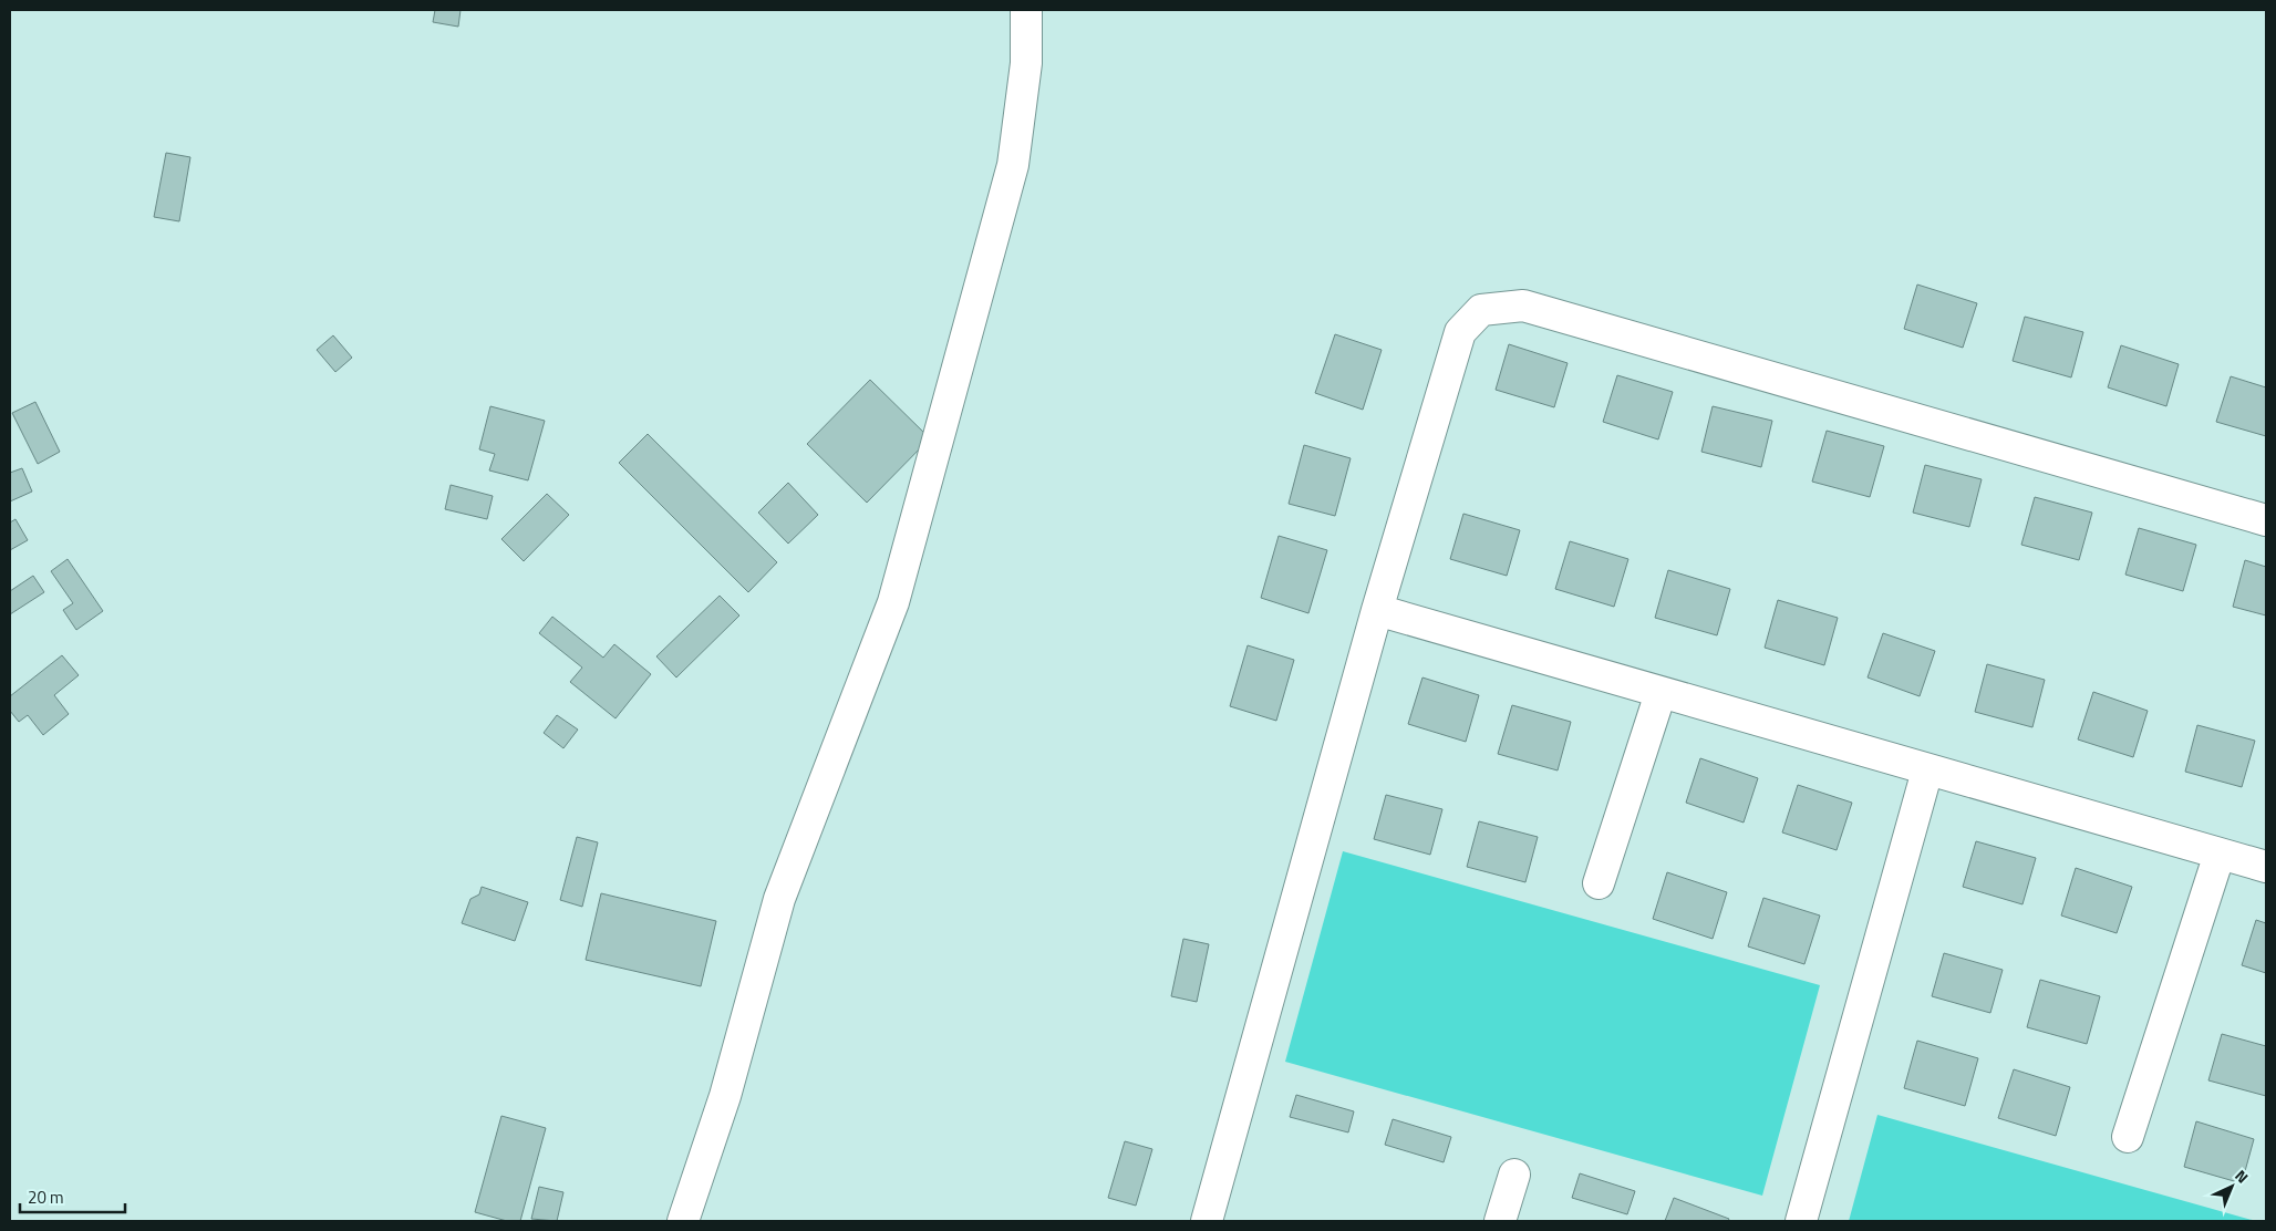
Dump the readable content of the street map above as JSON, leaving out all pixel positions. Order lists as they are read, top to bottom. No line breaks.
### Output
{"scale_bar":"20 m","north":"top right"}
